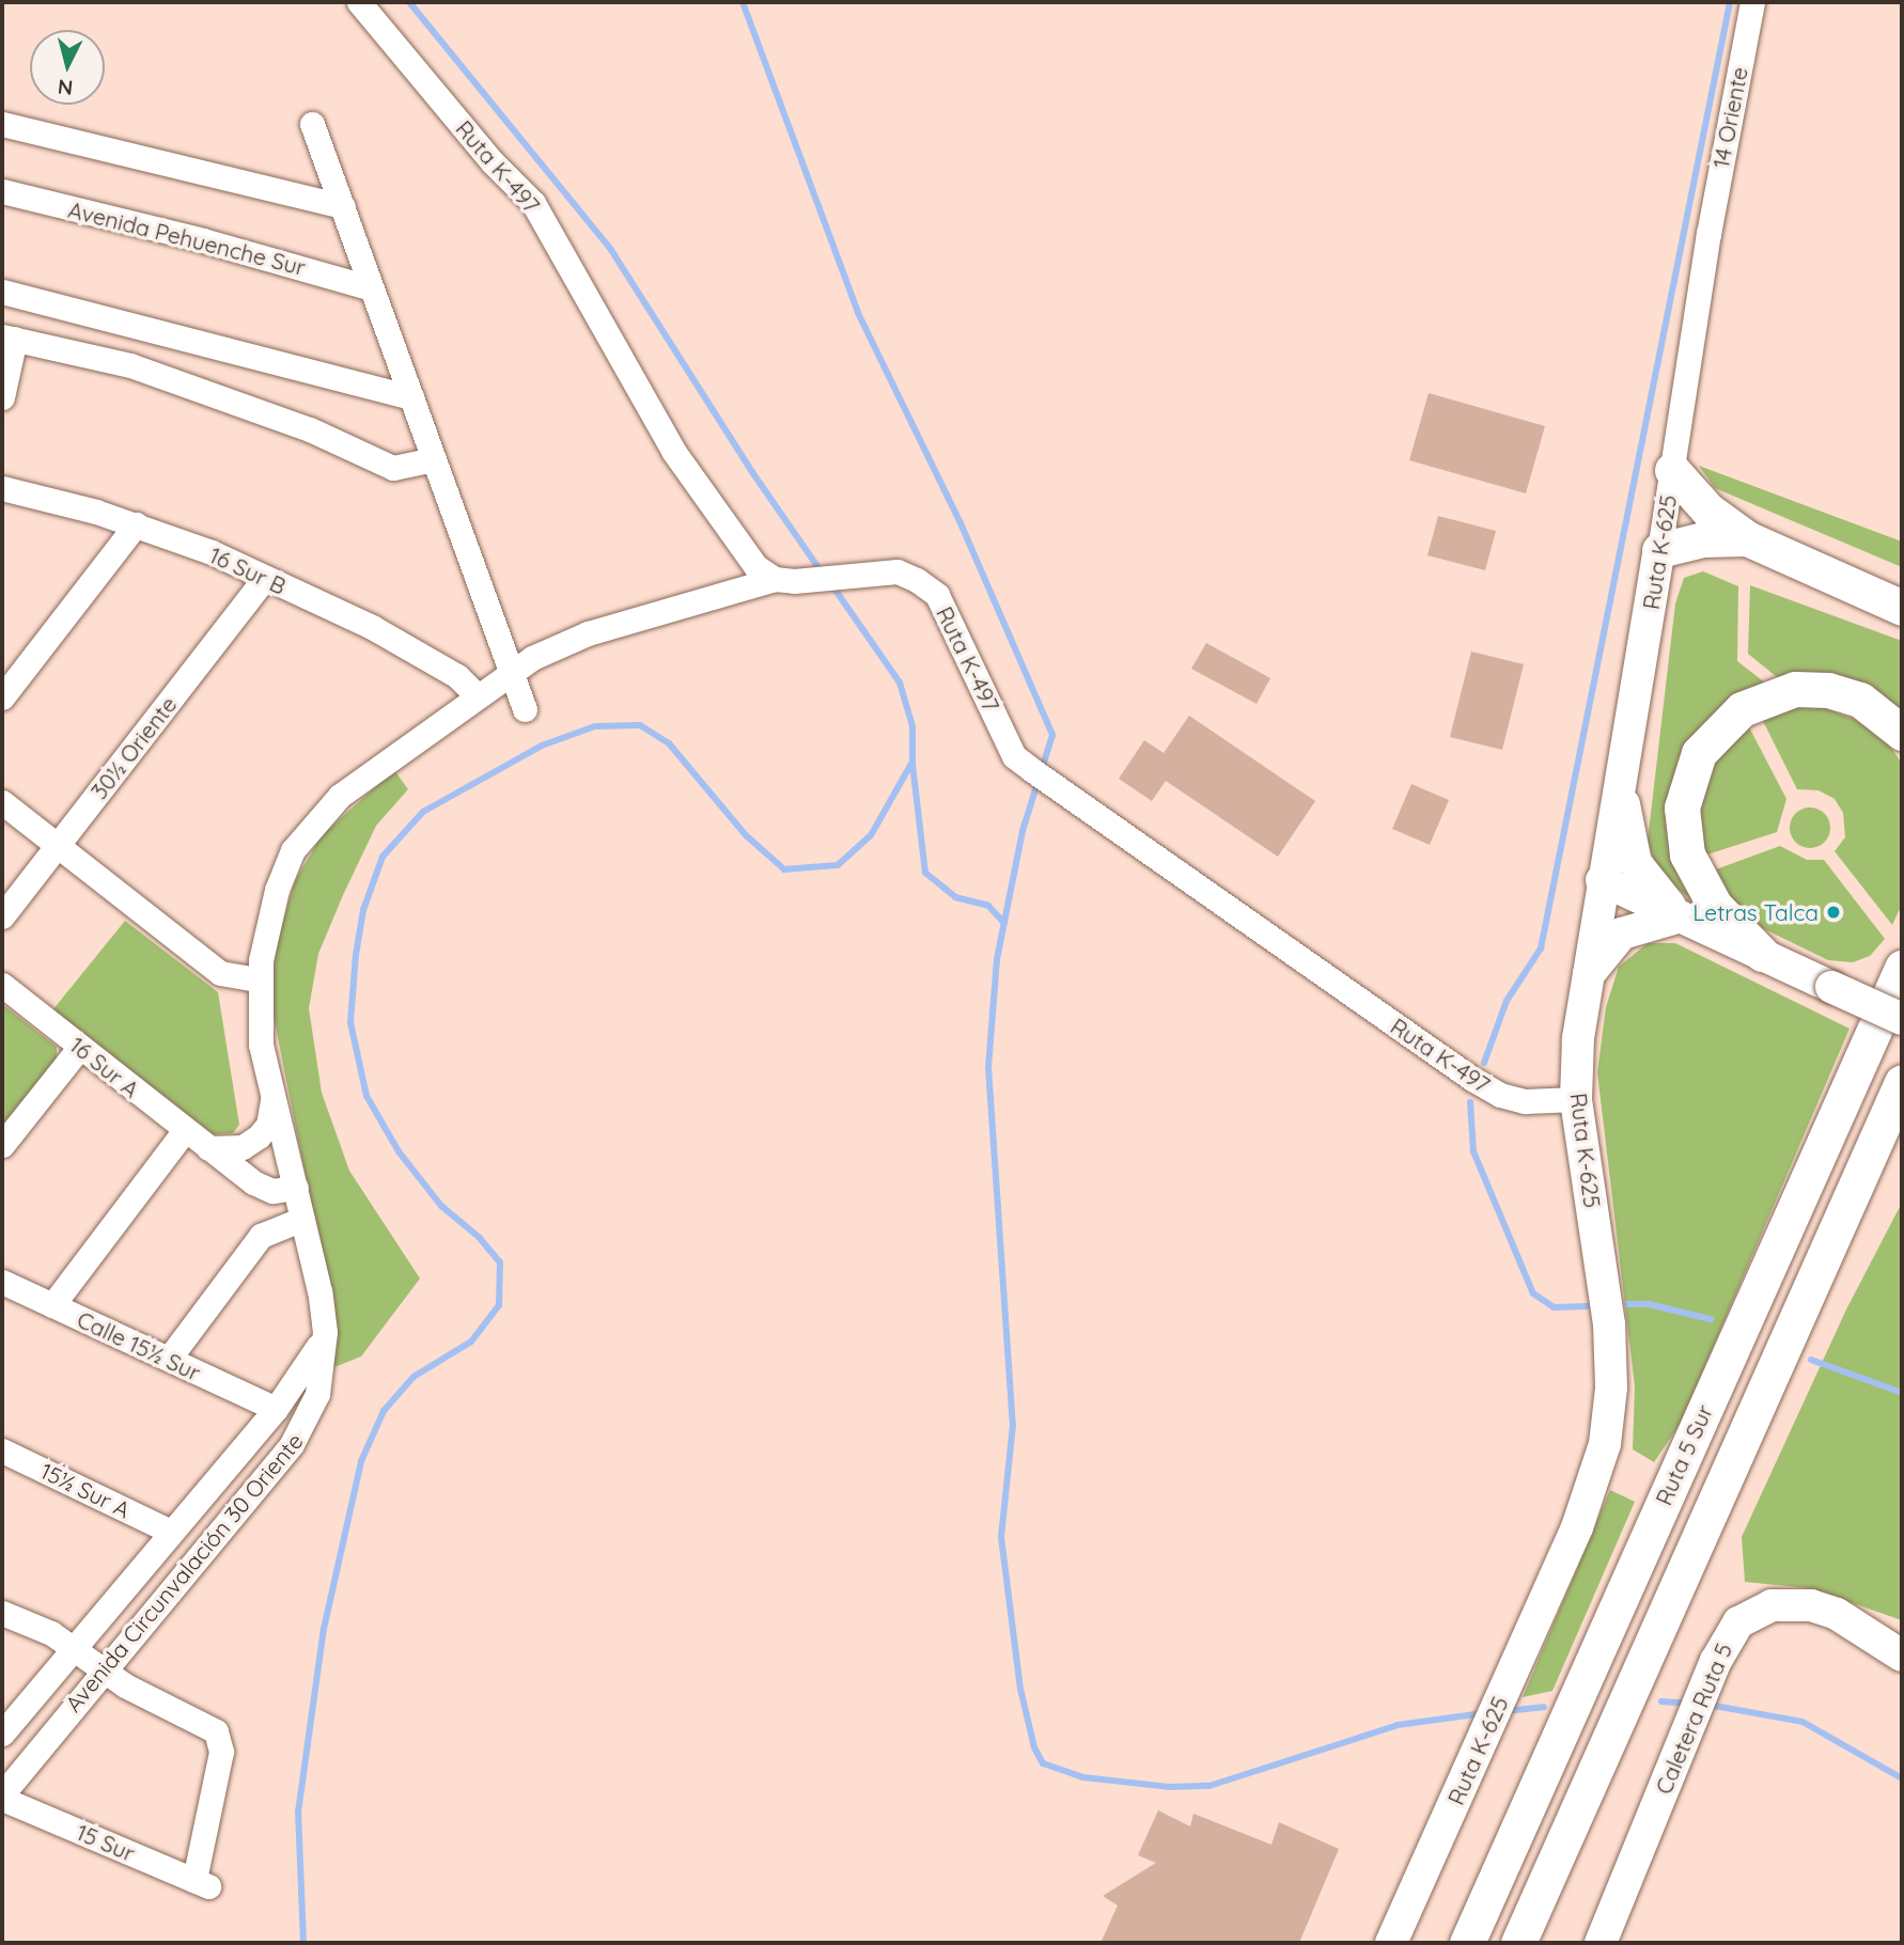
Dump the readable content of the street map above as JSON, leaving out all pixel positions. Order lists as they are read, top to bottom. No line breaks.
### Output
{"streets":{"highway":["Ruta 5 Sur"],"main road":["Ruta K-625","Caletera Ruta 5"],"street":["14 Oriente","Ruta K-497","Avenida Pehuenche Sur","16 Sur B","30½ Oriente","16 Sur A","Calle 15½ Sur","15½ Sur A","Avenida Circunvalación 30 Oriente","15 Sur"]},"crossings":[["14 Oriente","Ruta K-625"],["Ruta K-497","Ruta K-625"],["Ruta K-497","Avenida Circunvalación 30 Oriente"],["16 Sur B","30½ Oriente"],["16 Sur B","Avenida Circunvalación 30 Oriente"],["16 Sur A","Avenida Circunvalación 30 Oriente"],["Calle 15½ Sur","Avenida Circunvalación 30 Oriente"],["15½ Sur A","Avenida Circunvalación 30 Oriente"],["Avenida Circunvalación 30 Oriente","15 Sur"]],"places":["Letras Talca"],"north":"bottom"}
